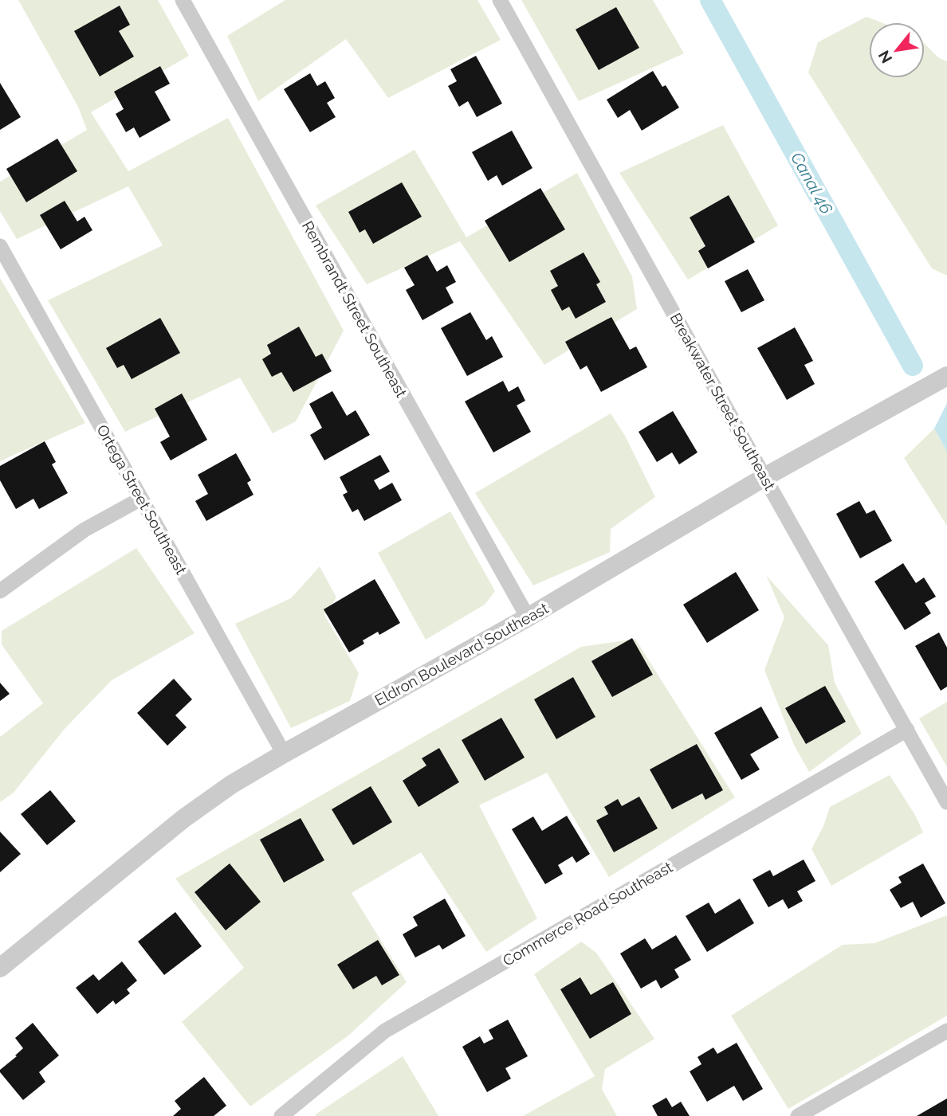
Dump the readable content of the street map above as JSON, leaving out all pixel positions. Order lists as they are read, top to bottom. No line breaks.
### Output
{"streets":{"street":["Rembrandt Street Southeast","Breakwater Street Southeast","Ortega Street Southeast","Eldron Boulevard Southeast","Commerce Road Southeast"]},"crossings":[["Rembrandt Street Southeast","Eldron Boulevard Southeast"],["Breakwater Street Southeast","Eldron Boulevard Southeast"],["Breakwater Street Southeast","Commerce Road Southeast"],["Ortega Street Southeast","Eldron Boulevard Southeast"]],"water":["Canal 46"],"north":"bottom left"}
